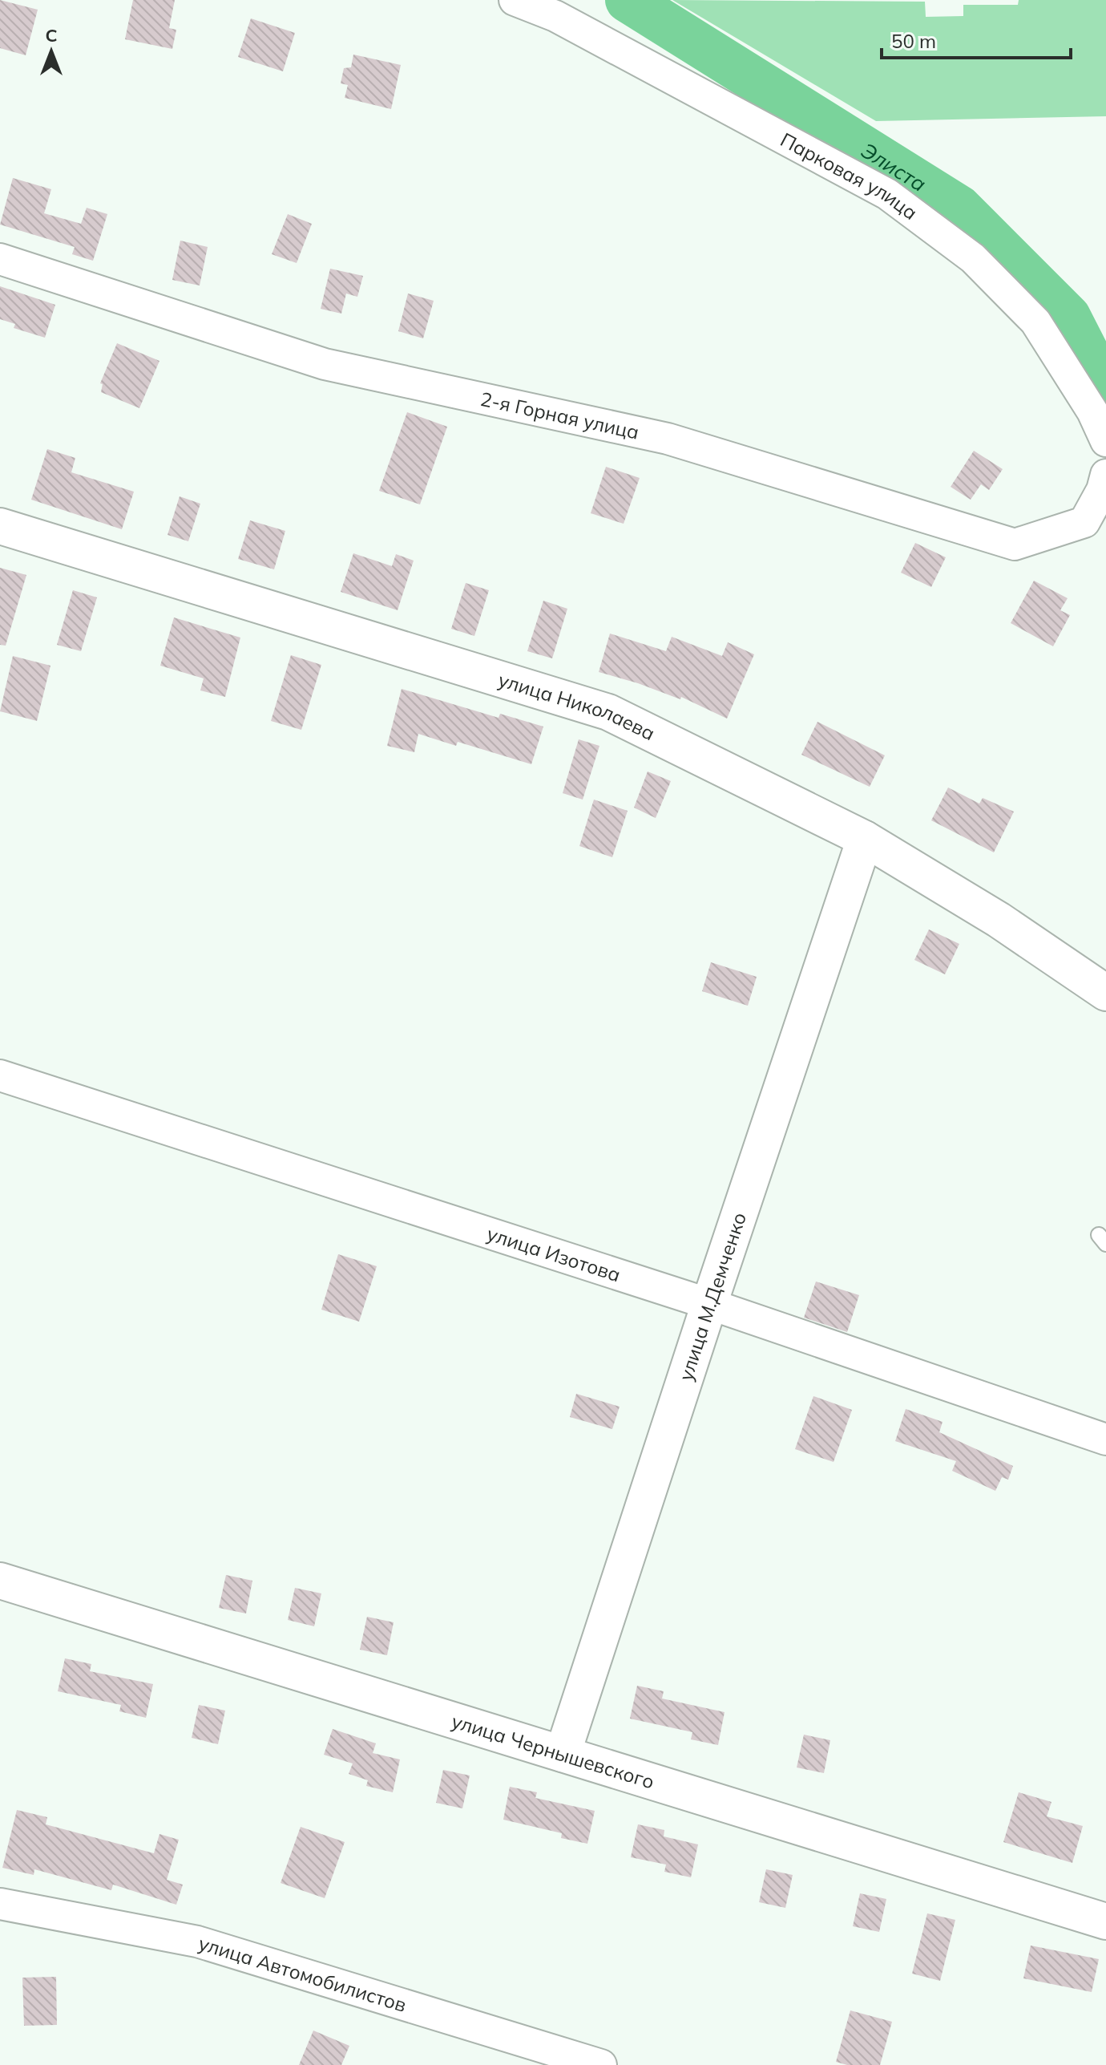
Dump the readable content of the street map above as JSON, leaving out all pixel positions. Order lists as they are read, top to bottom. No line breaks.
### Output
{"streets":{"street":["Парковая улица","2-я Горная улица","улица Николаева","улица Изотова","улица М.Демченко","улица Чернышевского","улица Автомобилистов"]},"crossings":[["улица Николаева","улица М.Демченко"],["улица Изотова","улица М.Демченко"],["улица М.Демченко","улица Чернышевского"]],"water":["Элиста"],"scale_bar":"50 m","north":"top"}
